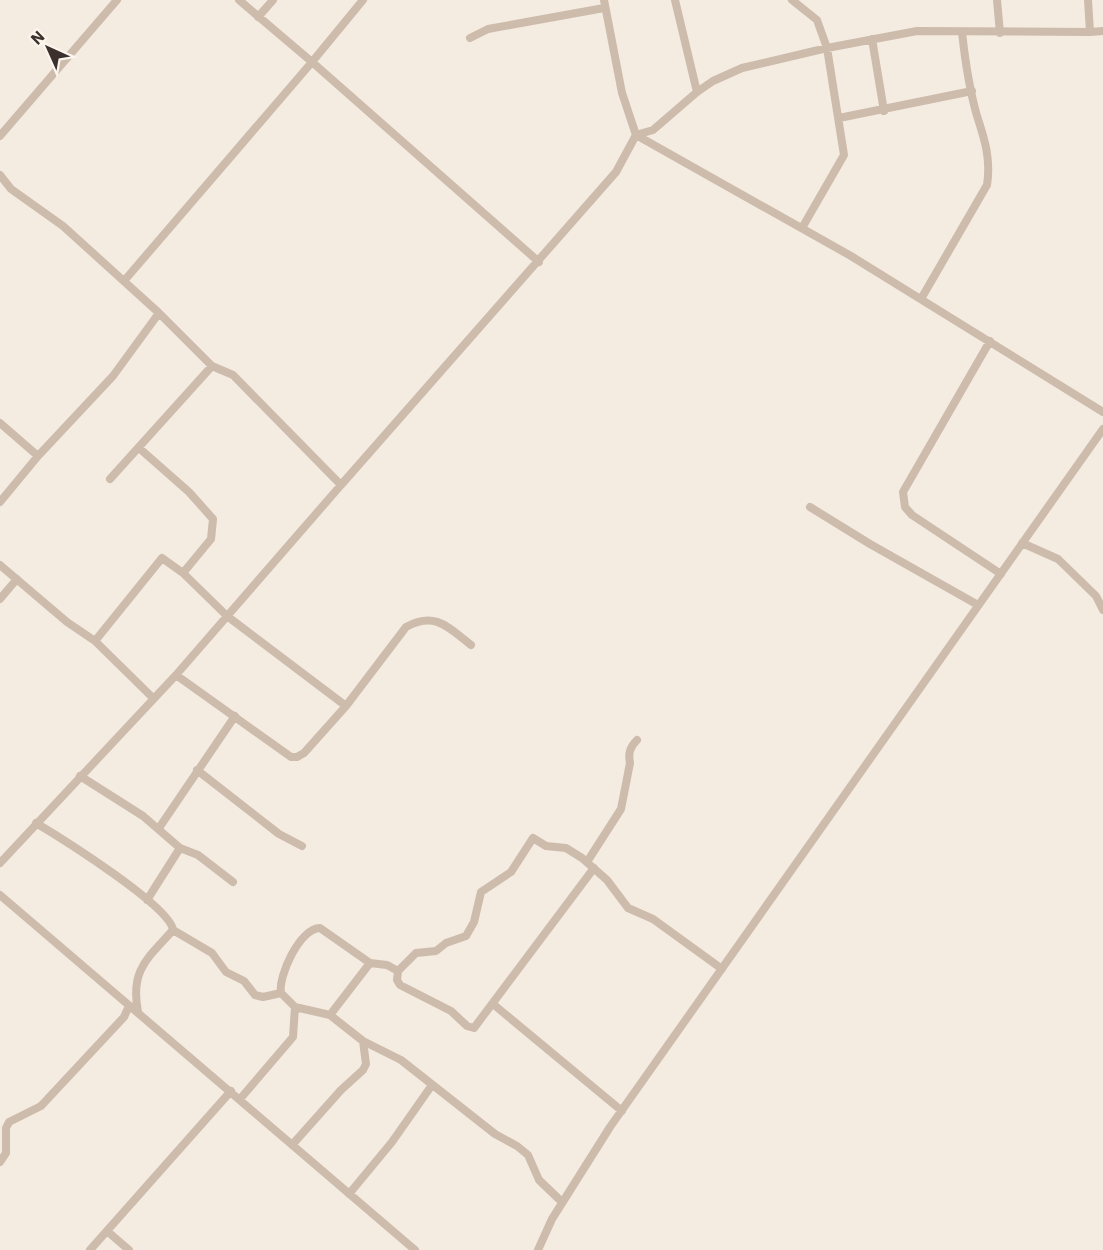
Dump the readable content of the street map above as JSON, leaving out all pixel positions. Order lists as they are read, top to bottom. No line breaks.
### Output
{"north":"top left"}
